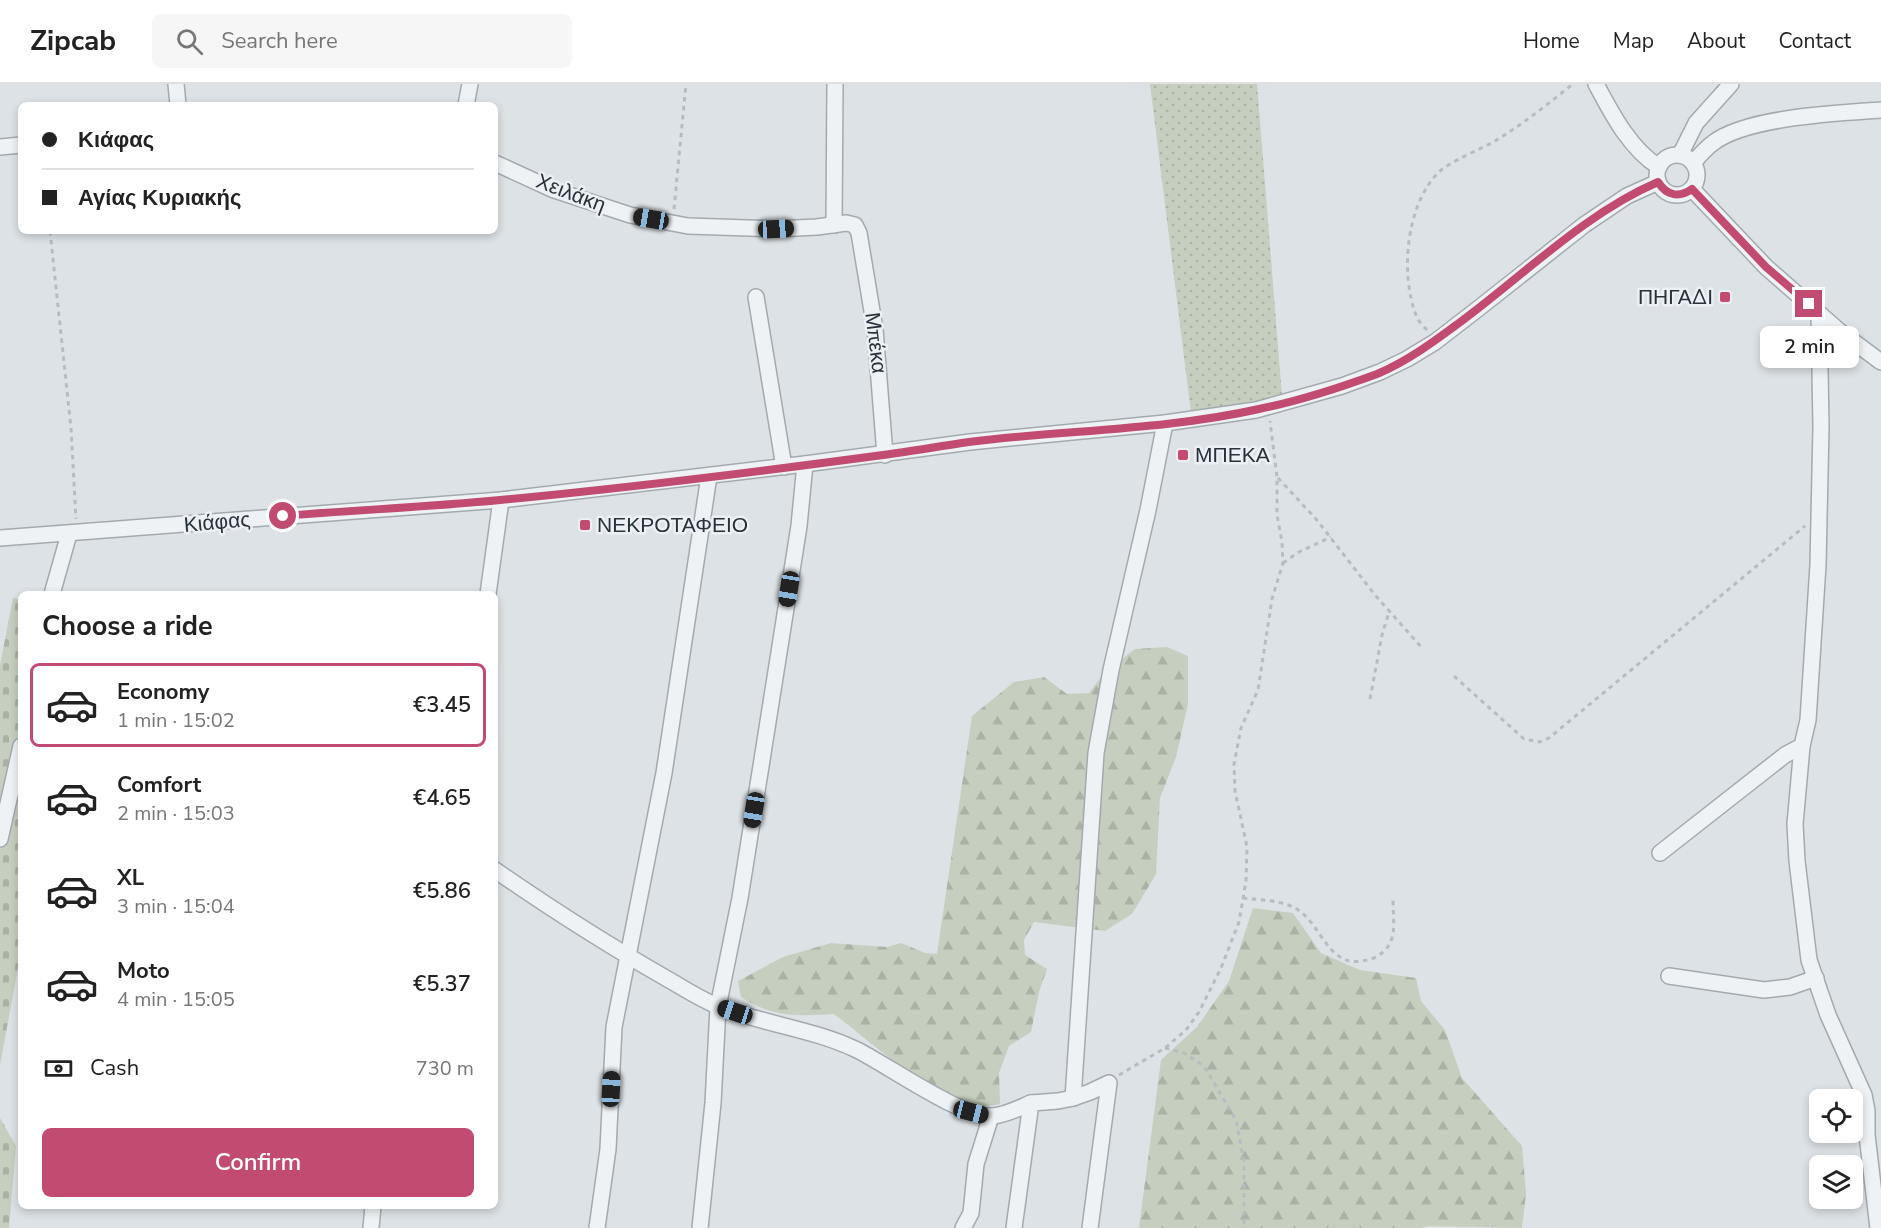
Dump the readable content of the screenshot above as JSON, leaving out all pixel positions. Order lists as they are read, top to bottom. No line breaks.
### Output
{"streets":{"street":["Χειλάκη","Μπέκα","Κιάφας"]},"crossings":[["Χειλάκη","Μπέκα"],["Μπέκα","Κιάφας"]],"places":{"transit":["ΠΗΓΑΔΙ","ΜΠΕΚΑ","ΝΕΚΡΟΤΑΦΕΙΟ"]},"page":{"header":"Zipcab","search":"Search here","nav":["Home","Map","About","Contact"],"banner":["Κιάφας","Αγίας Κυριακής"],"bubble":"2 min","heading":"Choose a ride","list":[{"name":"Economy","note":"1 min · 15:02","value":"€3.45"},{"name":"Comfort","note":"2 min · 15:03","value":"€4.65"},{"name":"XL","note":"3 min · 15:04","value":"€5.86"},{"name":"Moto","note":"4 min · 15:05","value":"€5.37"}],"pay":["Cash","730 m"],"buttons":"Confirm"}}
